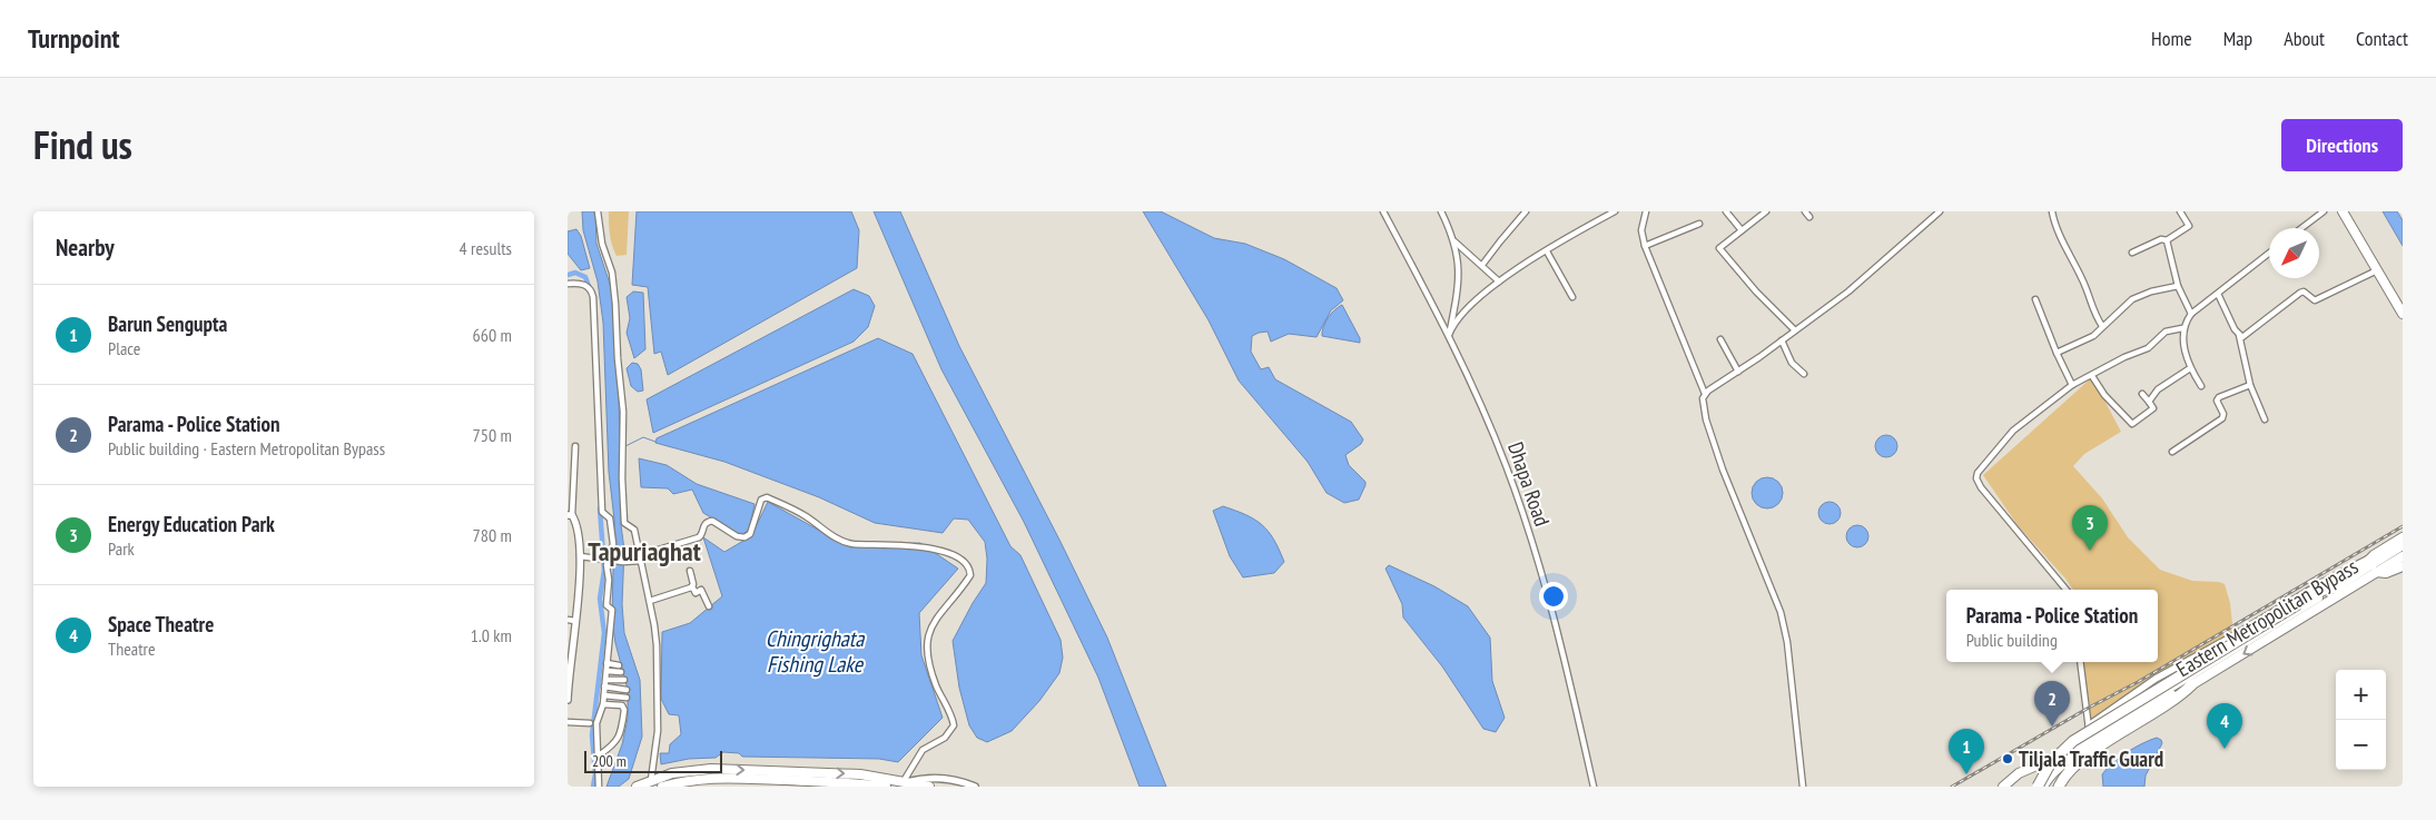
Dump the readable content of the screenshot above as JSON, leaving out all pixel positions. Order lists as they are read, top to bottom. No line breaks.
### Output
{"streets":{"main road":["Eastern Metropolitan Bypass"],"street":["Dhapa Road"]},"districts":["Tapuriaghat"],"water":["Chingrighata Fishing Lake"],"places":["Tiljala Traffic Guard"],"scale_bar":"200 m","north":"bottom left","page":{"header":"Turnpoint","nav":["Home","Map","About","Contact"],"title":"Find us","buttons":"Directions","heading":["Nearby","4 results"],"list":[{"mark":"1","name":"Barun Sengupta","note":"Place","value":"660 m"},{"mark":"2","name":"Parama - Police Station","note":"Public building · Eastern Metropolitan Bypass","value":"750 m"},{"mark":"3","name":"Energy Education Park","note":"Park","value":"780 m"},{"mark":"4","name":"Space Theatre","note":"Theatre","value":"1.0 km"}],"pins":["3","2","4","1"],"popup":["Parama - Police Station","Public building"],"map_buttons":["+","−"],"scale":"200 m"}}
